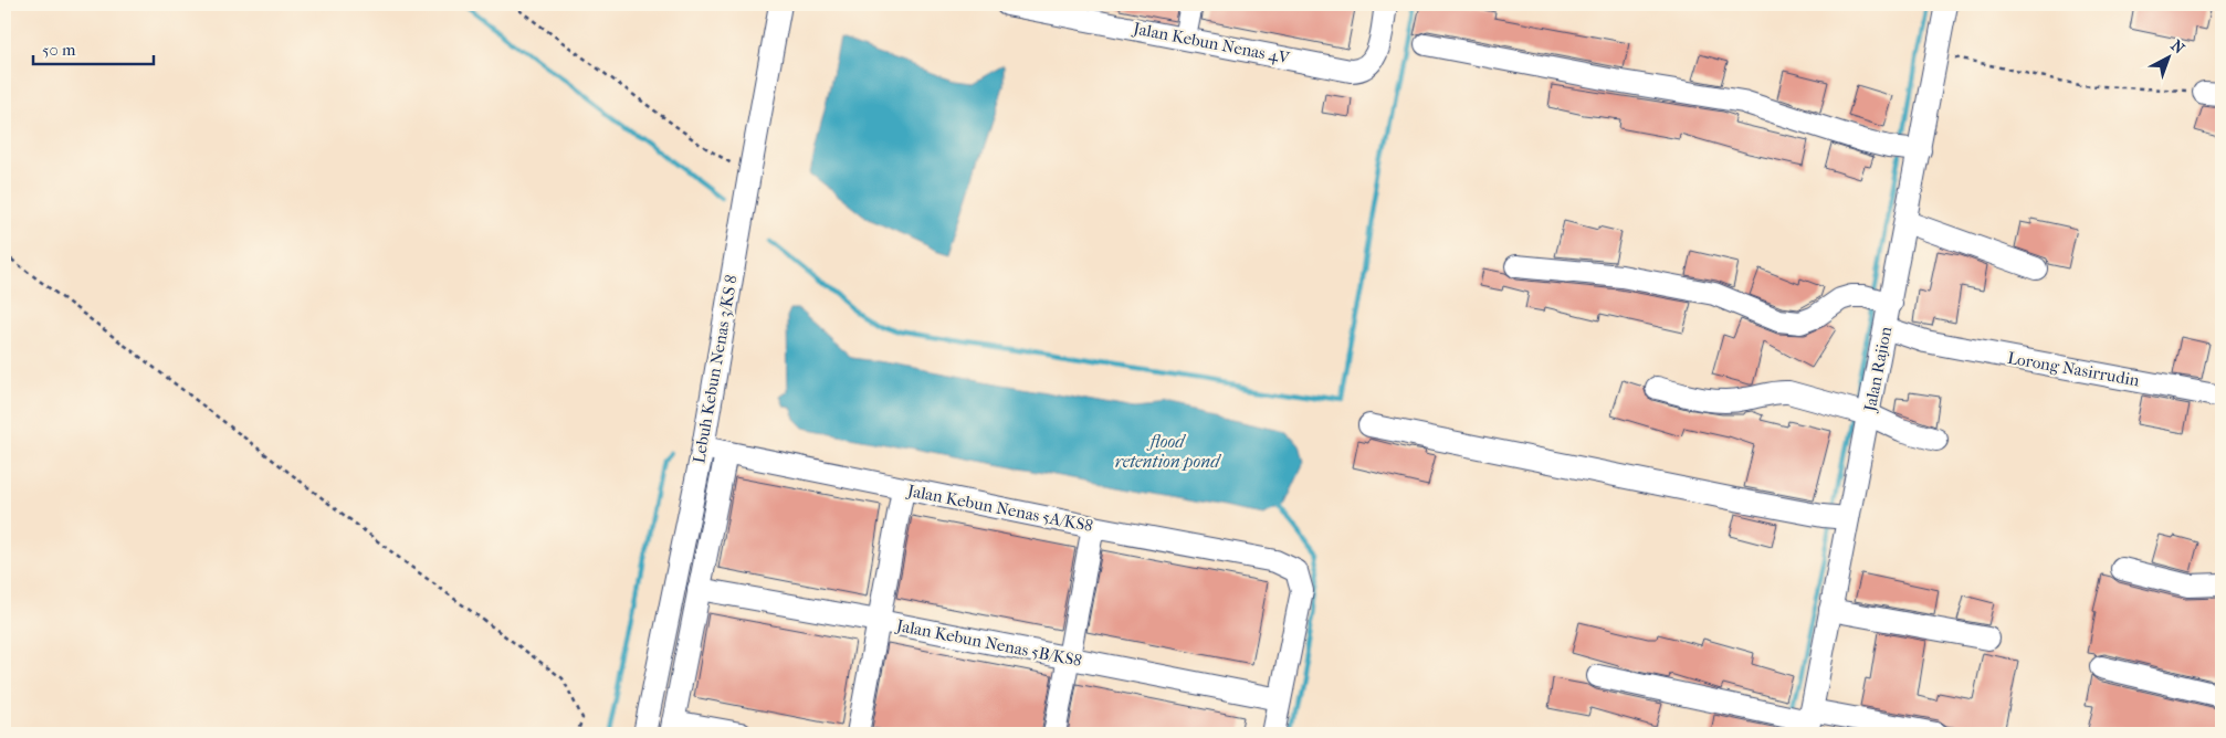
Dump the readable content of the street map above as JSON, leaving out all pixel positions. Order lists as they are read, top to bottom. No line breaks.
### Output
{"streets":{"street":["Jalan Kebun Nenas 4V","Lebuh Kebun Nenas 3/KS 8","Jalan Rajion","Lorong Nasirrudin","Jalan Kebun Nenas 5A/KS8","Jalan Kebun Nenas 5B/KS8"]},"crossings":[["Lebuh Kebun Nenas 3/KS 8","Jalan Kebun Nenas 5A/KS8"],["Jalan Rajion","Lorong Nasirrudin"],["Jalan Kebun Nenas 5A/KS8","Jalan Kebun Nenas 5B/KS8"]],"water":["flood retention pond"],"scale_bar":"50 m","north":"top right"}
